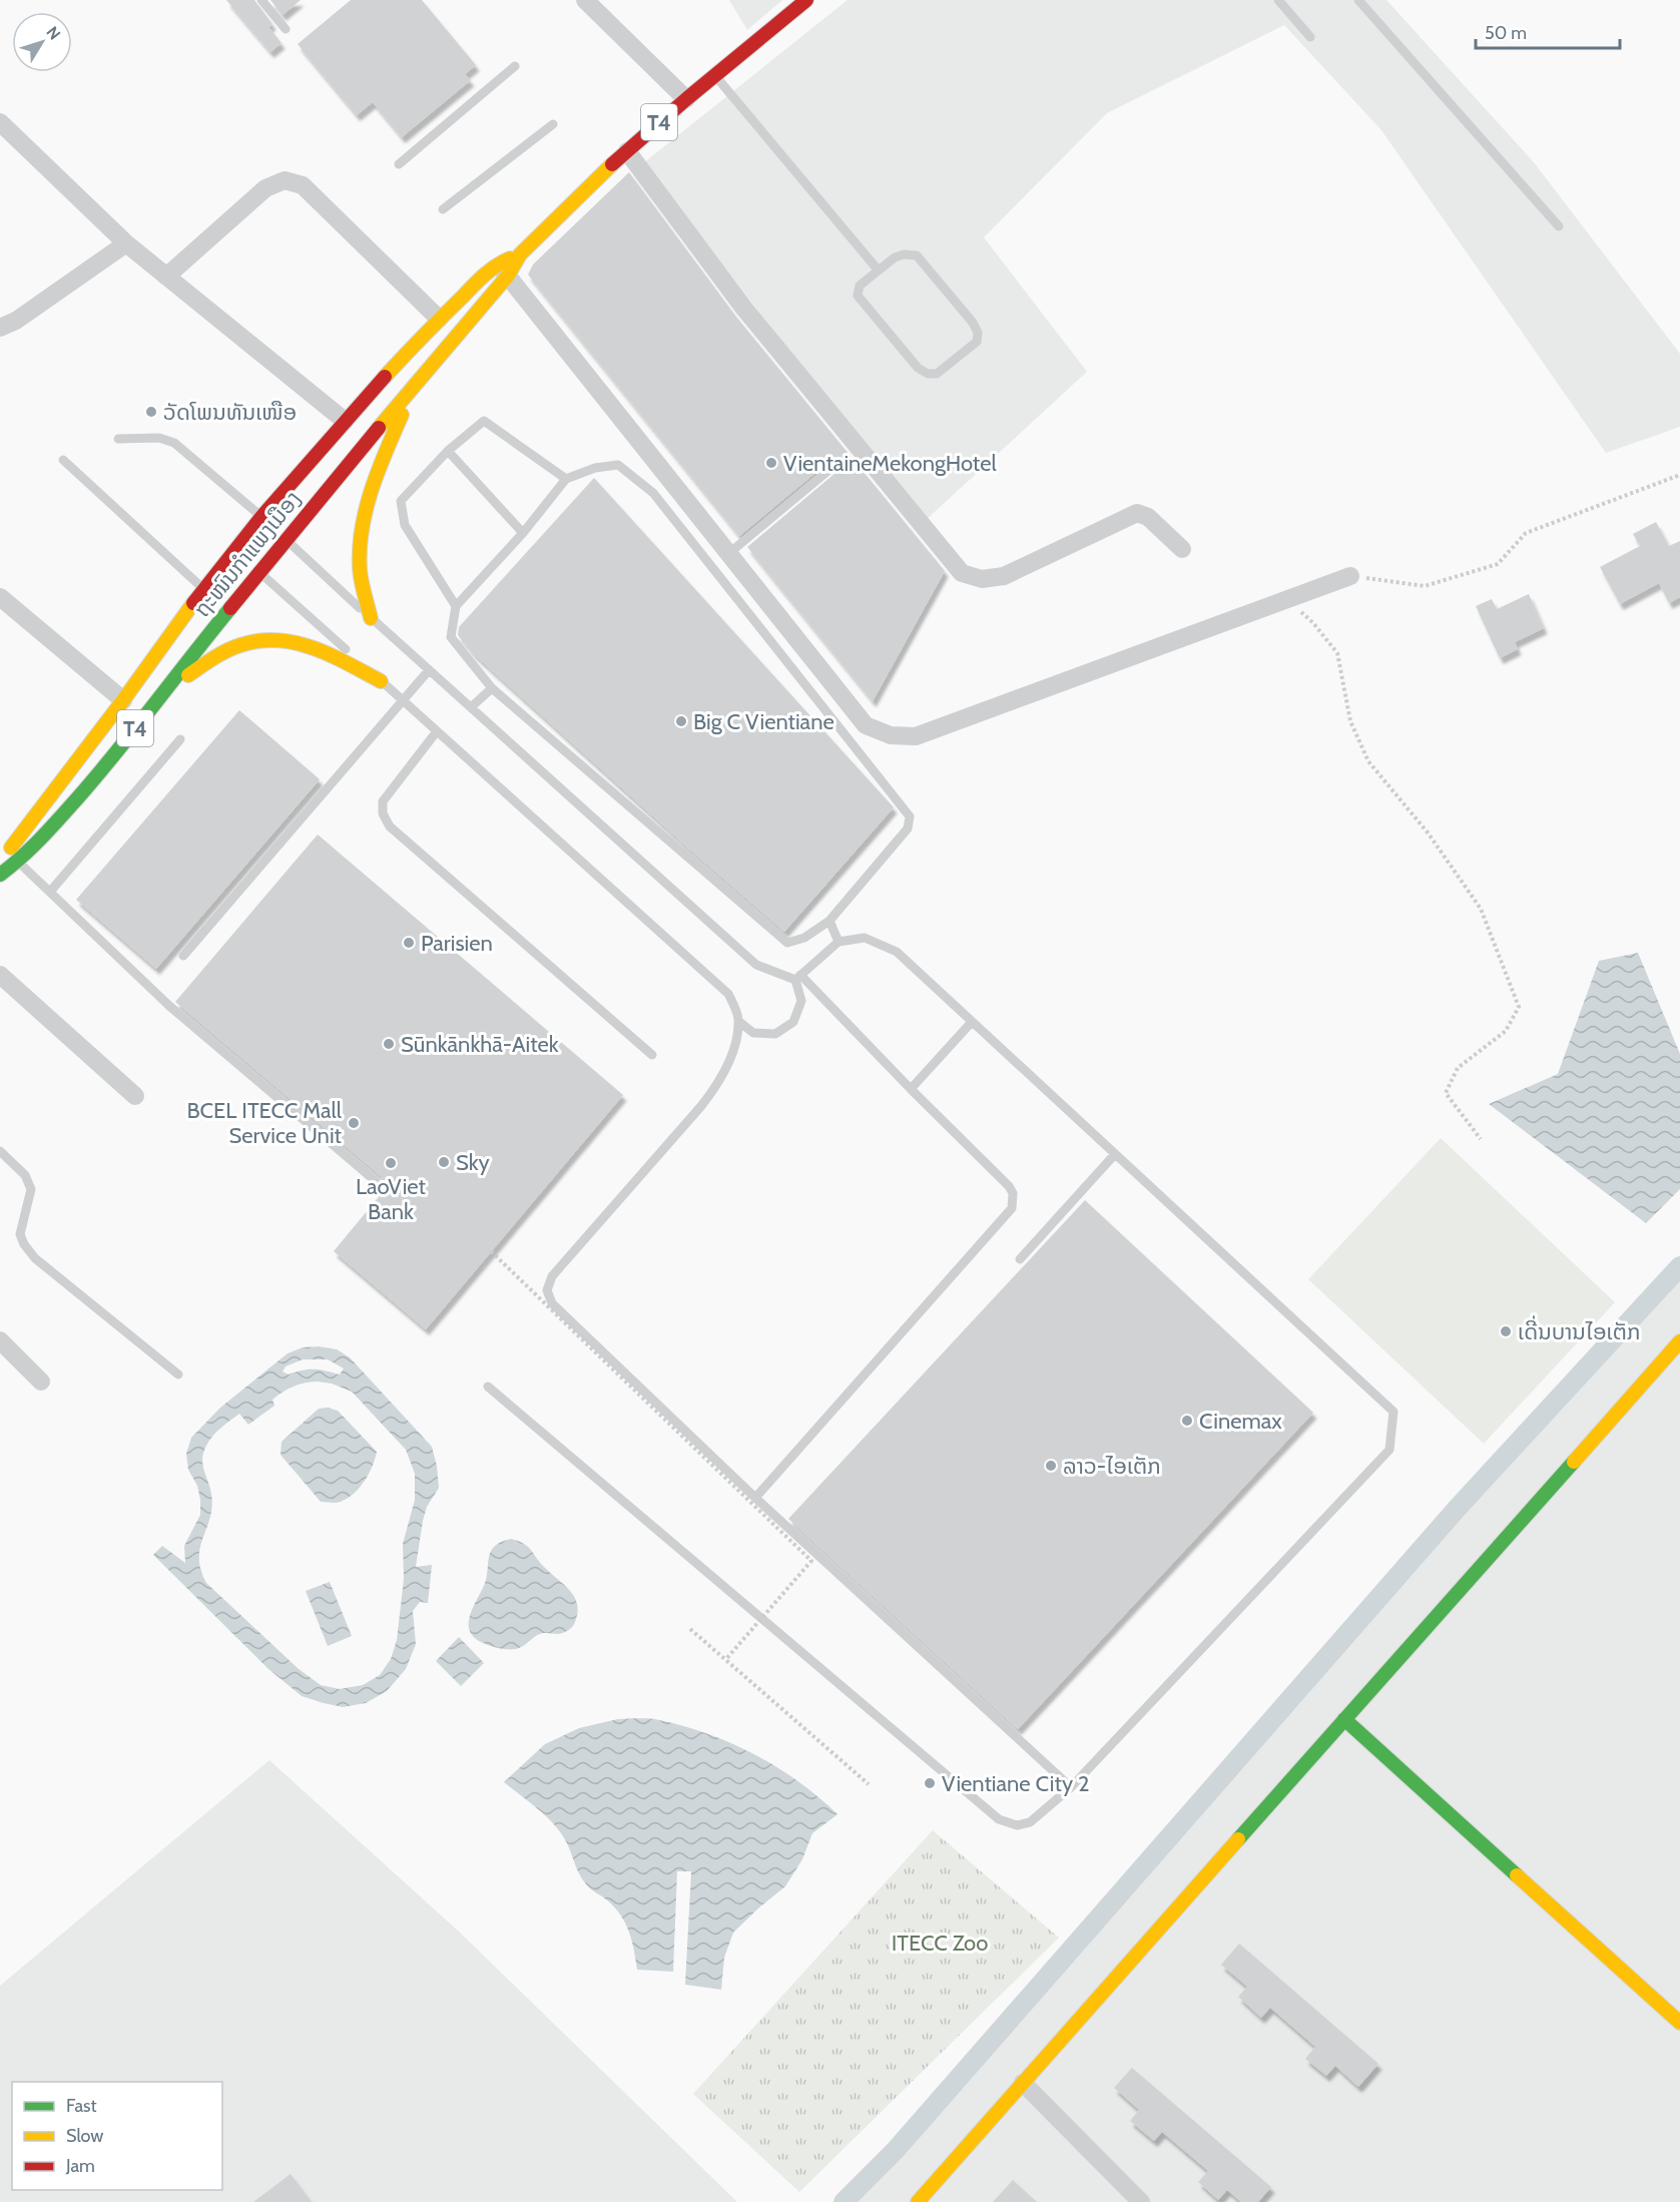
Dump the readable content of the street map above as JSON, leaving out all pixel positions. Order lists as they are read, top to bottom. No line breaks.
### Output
{"streets":{"main road":["T4","ຖະໜົນກຳແພງເມືອງ"]},"parks":["ITECC Zoo"],"places":["ວັດໂພນທັນເໜືອ","VientaineMekongHotel","Big C Vientiane","Parisien","Sūnkānkhā-Aitek","BCEL ITECC Mall Service Unit","Sky","LaoViet Bank","ເດີ່ນບານໄອເຕັກ","Cinemax","ລາວ-ໄອເຕັກ","Vientiane City 2"],"legend":["Fast","Slow","Jam"],"scale_bar":"50 m","north":"top right"}
